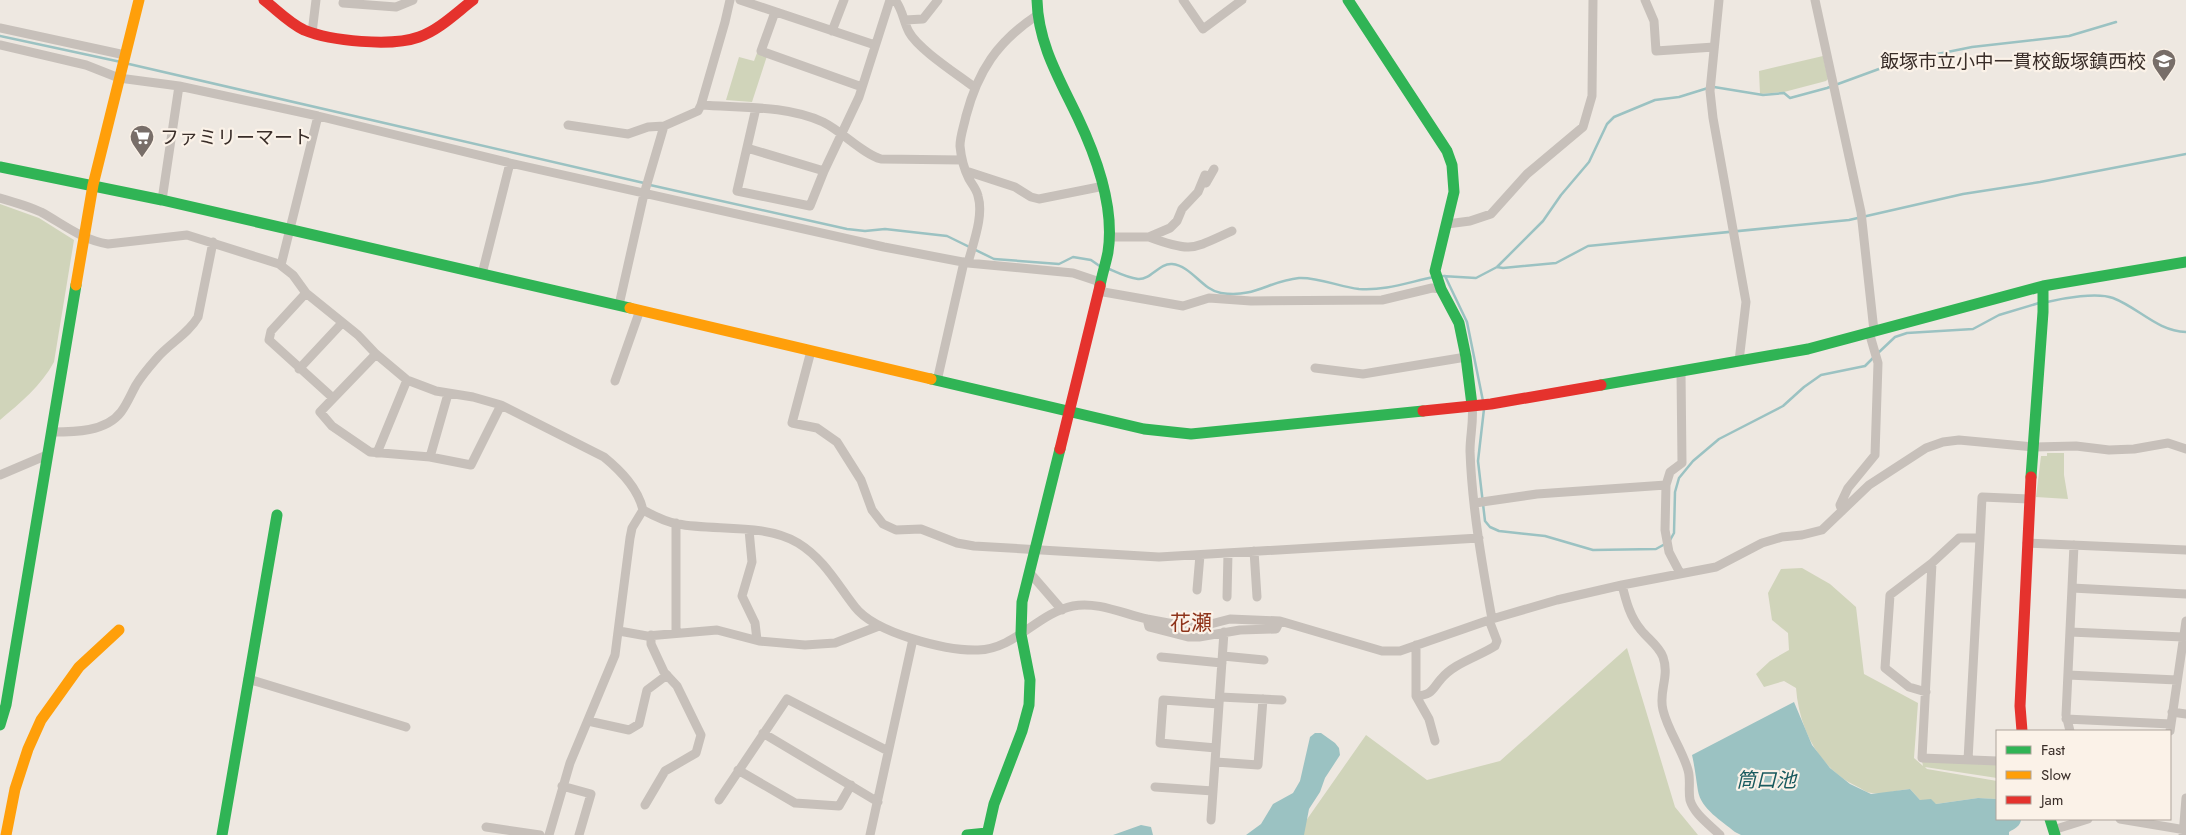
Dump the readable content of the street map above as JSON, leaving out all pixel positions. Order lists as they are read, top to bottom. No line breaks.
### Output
{"districts":["花瀬"],"water":["筒口池"],"places":{"school or university":["飯塚市立小中一貫校飯塚鎮西校"],"supermarket":["ファミリーマート"]},"legend":["Fast","Slow","Jam"]}
